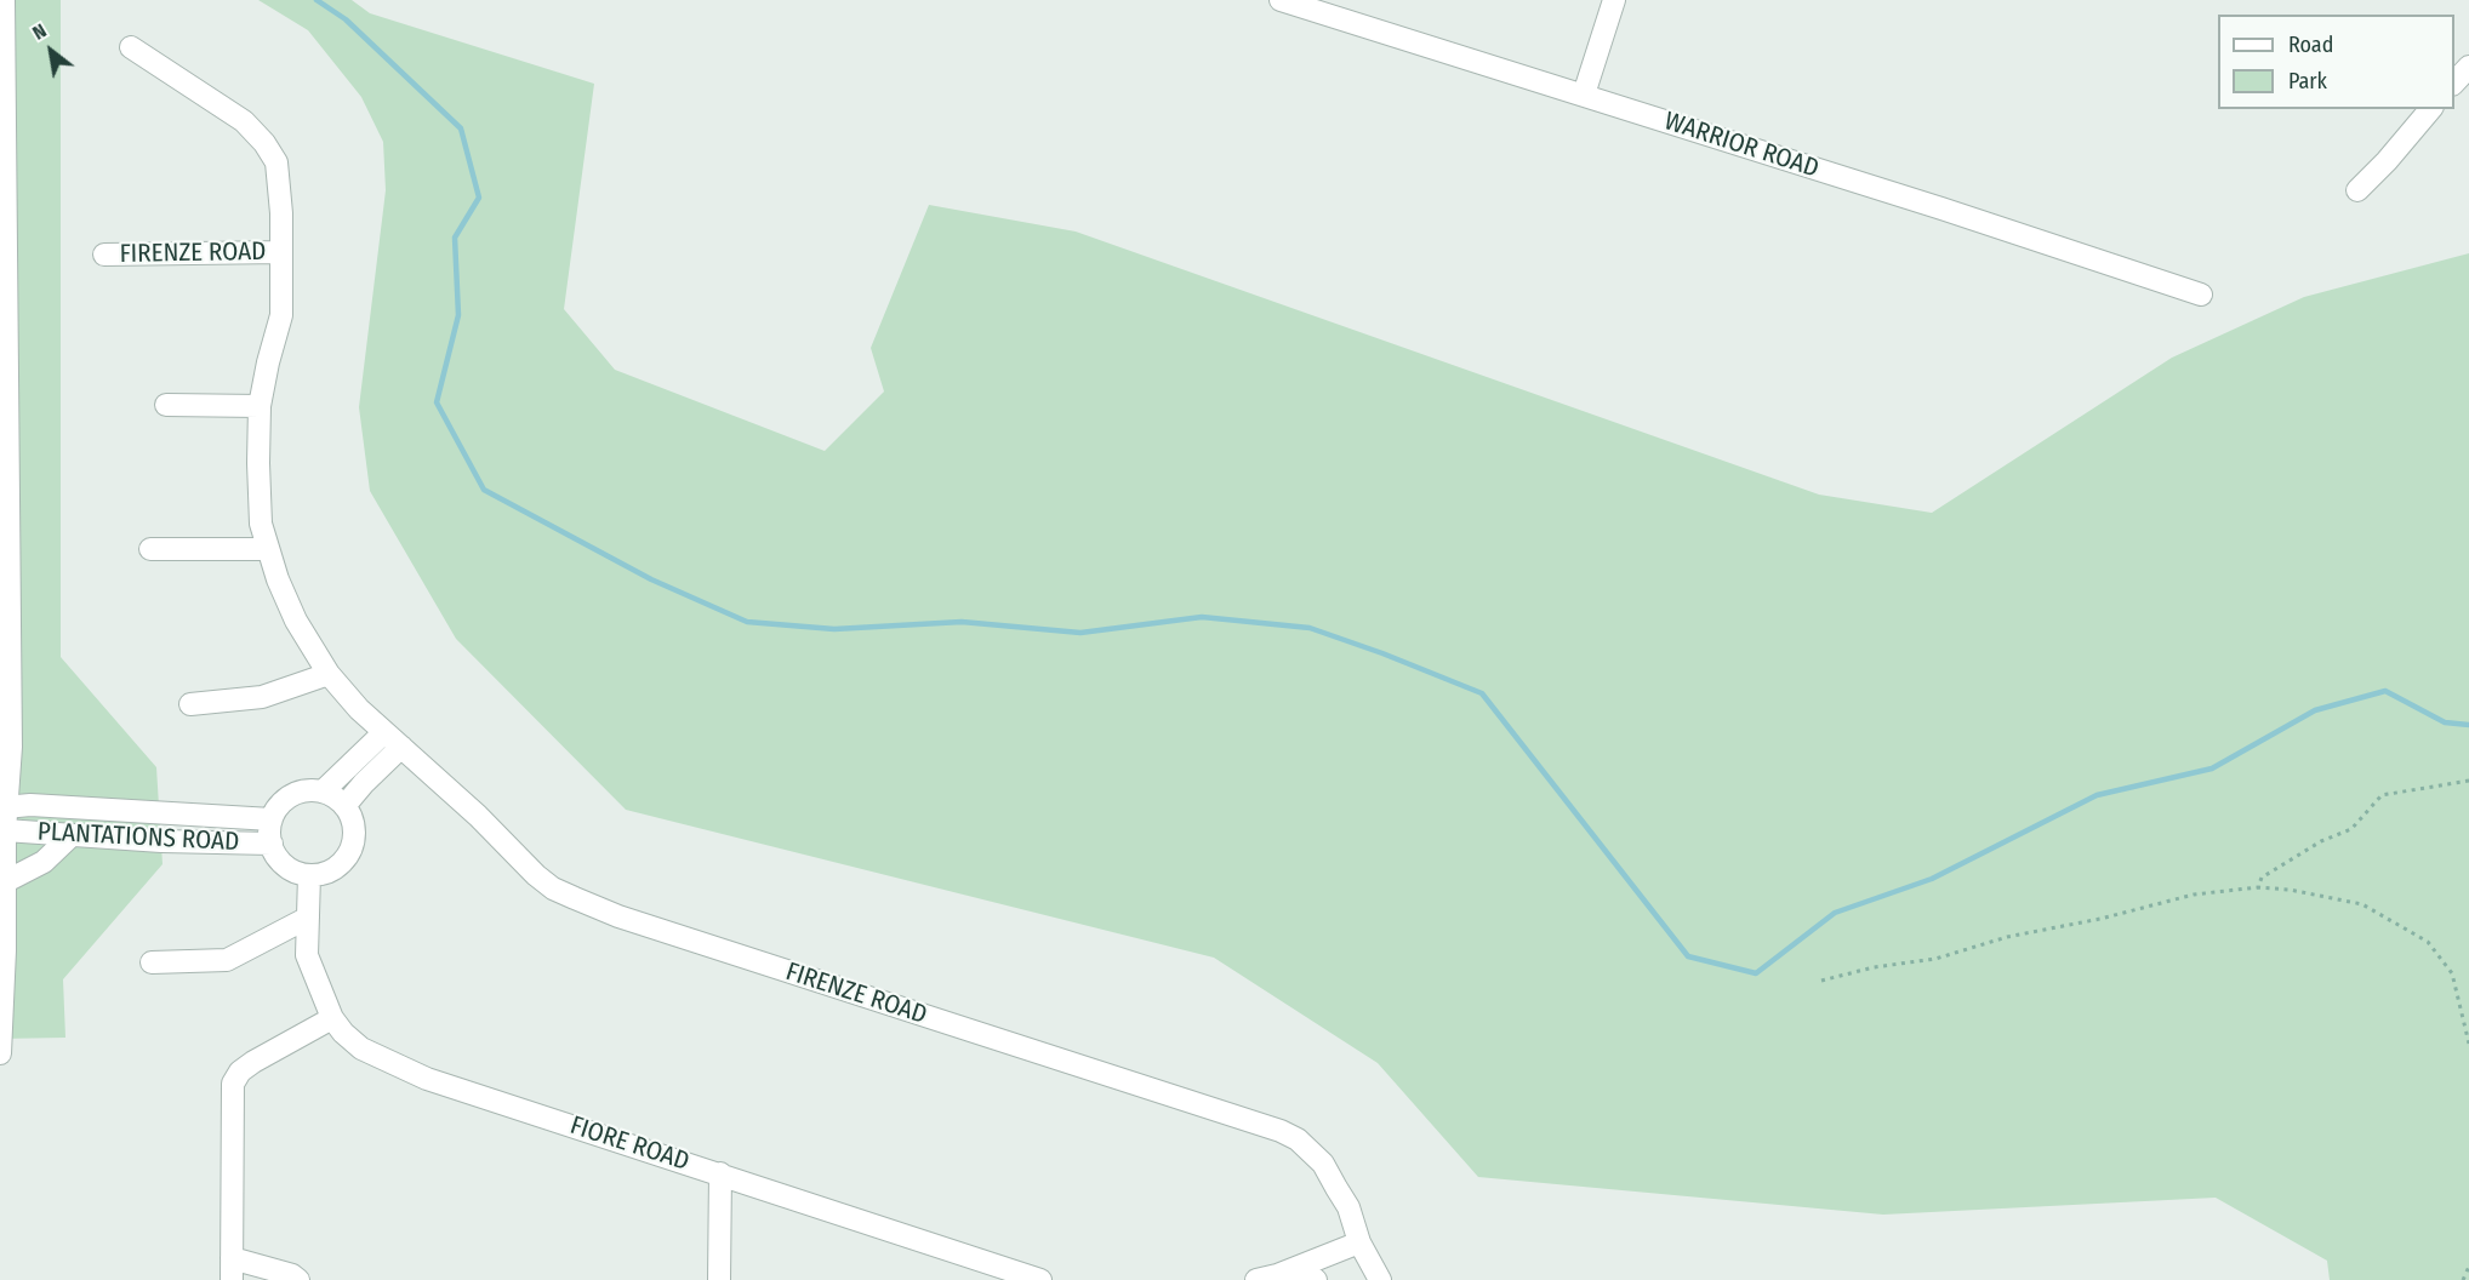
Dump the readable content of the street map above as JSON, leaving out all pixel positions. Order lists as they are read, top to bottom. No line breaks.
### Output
{"streets":{"street":["WARRIOR ROAD","FIRENZE ROAD","PLANTATIONS ROAD","FIORE ROAD"]},"crossings":[["PLANTATIONS ROAD","FIORE ROAD"]],"legend":["Road","Park"],"north":"top left"}
